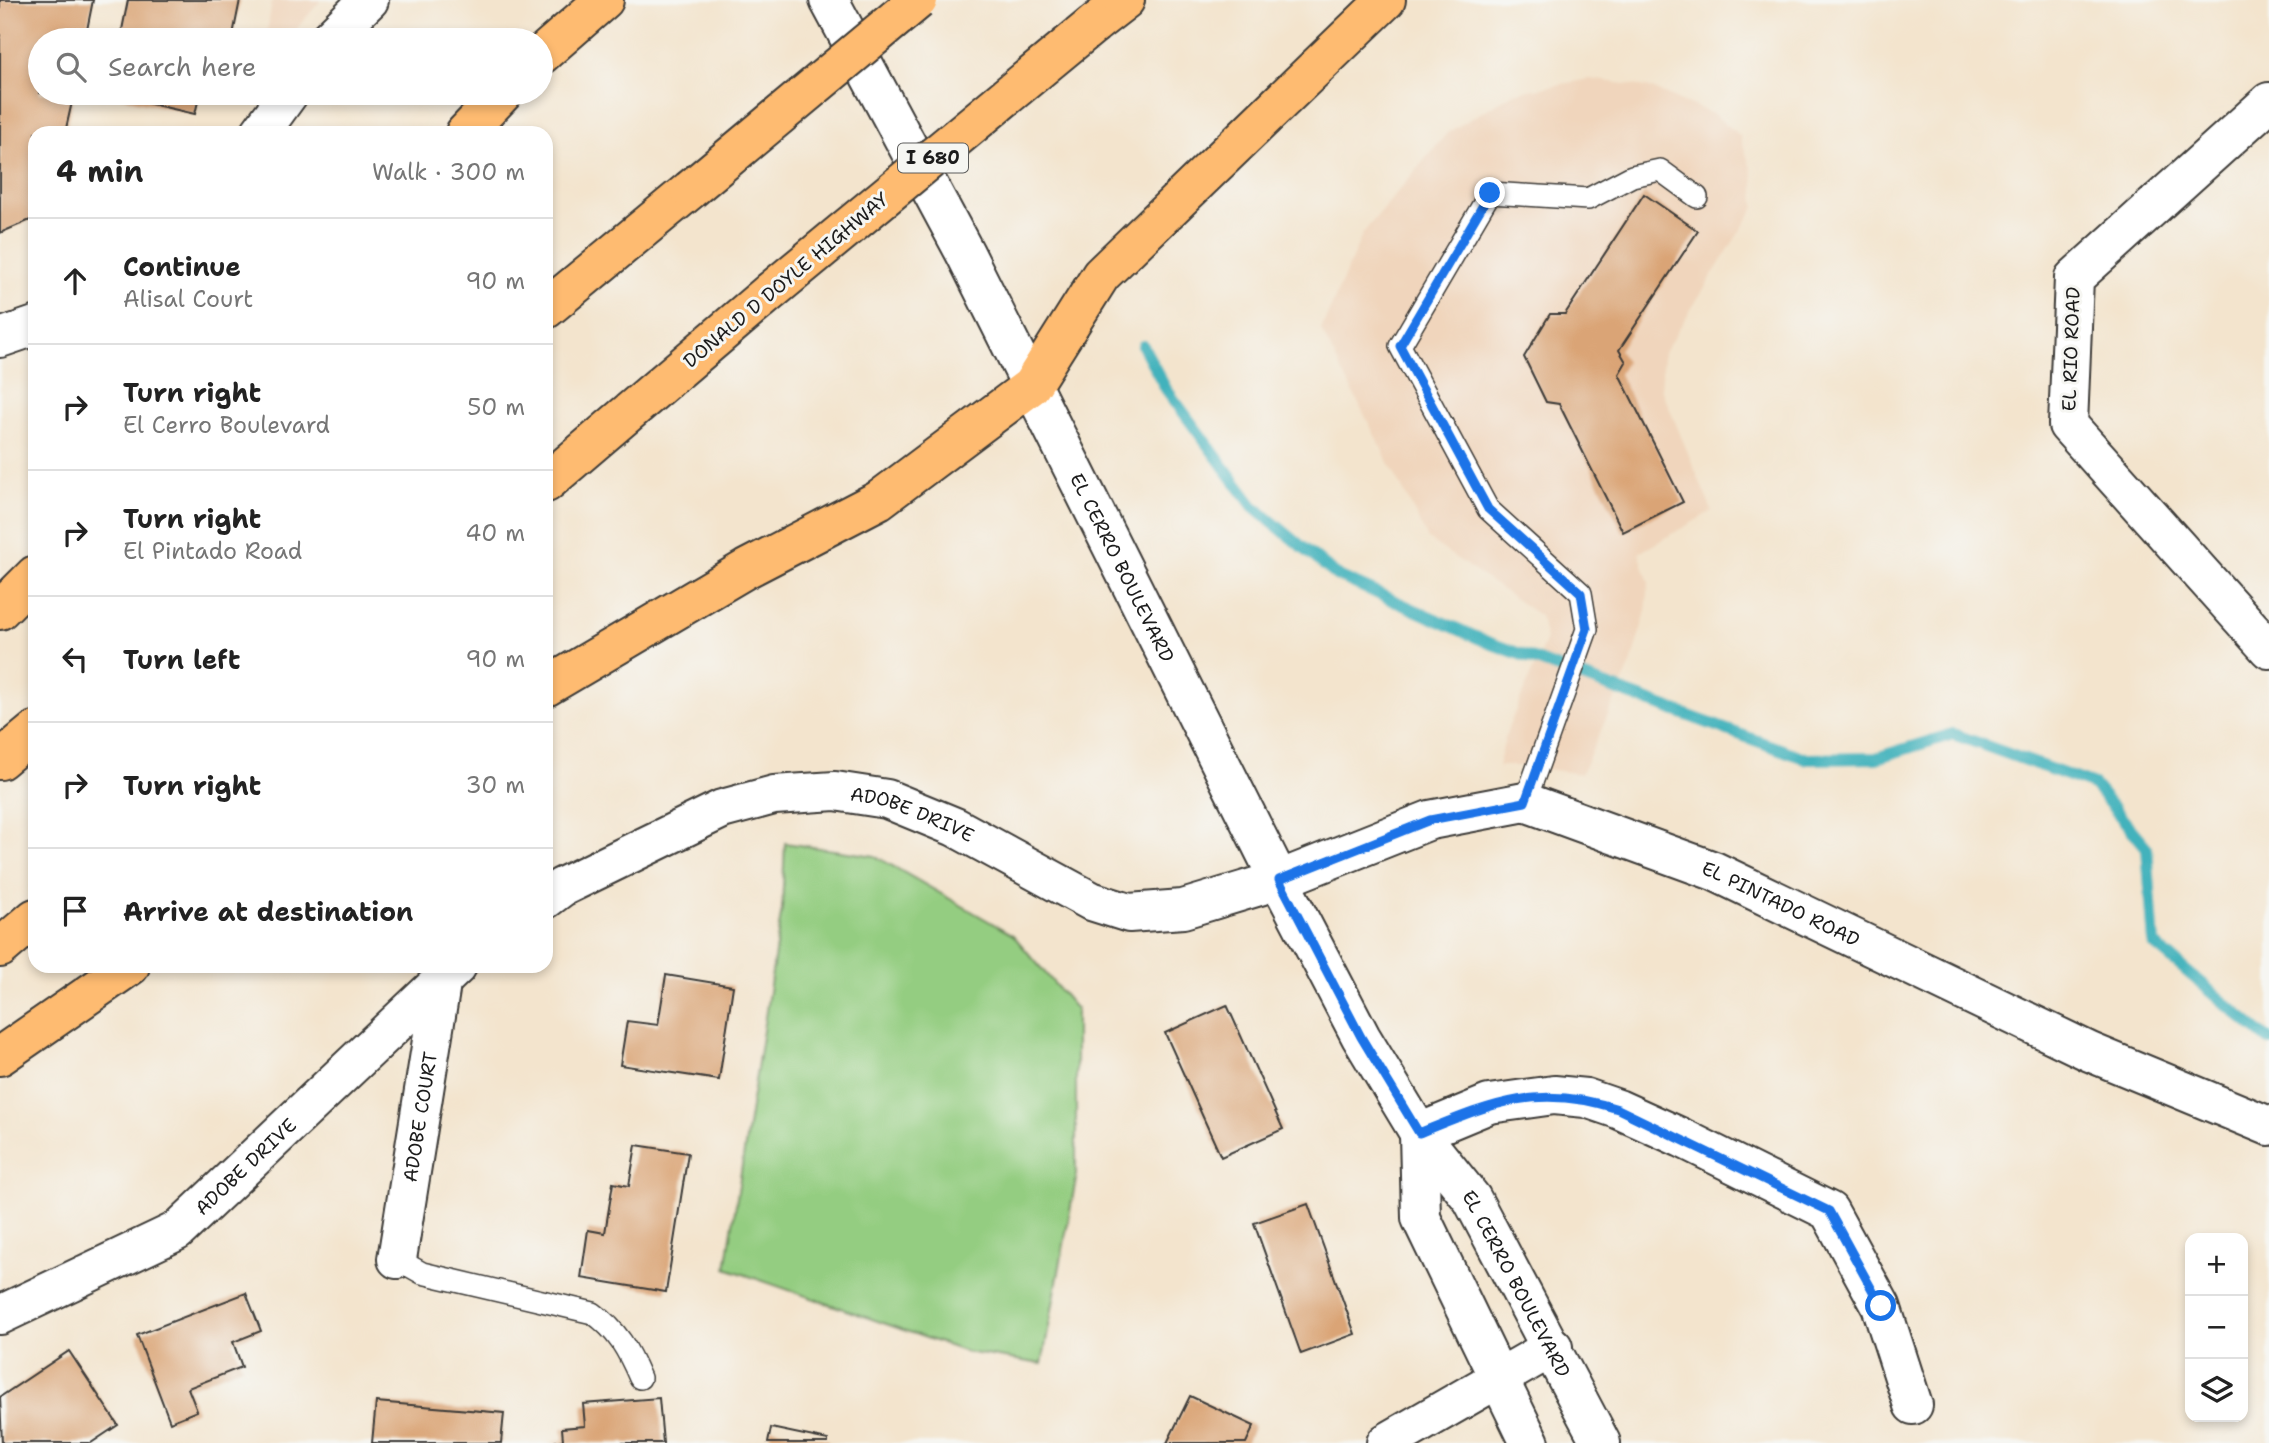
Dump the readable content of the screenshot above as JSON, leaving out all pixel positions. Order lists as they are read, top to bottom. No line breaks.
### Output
{"streets":{"highway":["I 680","DONALD D DOYLE HIGHWAY"],"street":["EL RIO ROAD","EL CERRO BOULEVARD","ADOBE DRIVE","EL PINTADO ROAD","ADOBE COURT"]},"crossings":[["EL CERRO BOULEVARD","ADOBE DRIVE"]],"page":{"search":"Search here","heading":["4 min","Walk · 300 m"],"list":[["Continue","Alisal Court","90 m"],["Turn right","El Cerro Boulevard","50 m"],["Turn right","El Pintado Road","40 m"],["Turn left","90 m"],["Turn right","30 m"],"Arrive at destination"],"map_buttons":["+","−"]}}
